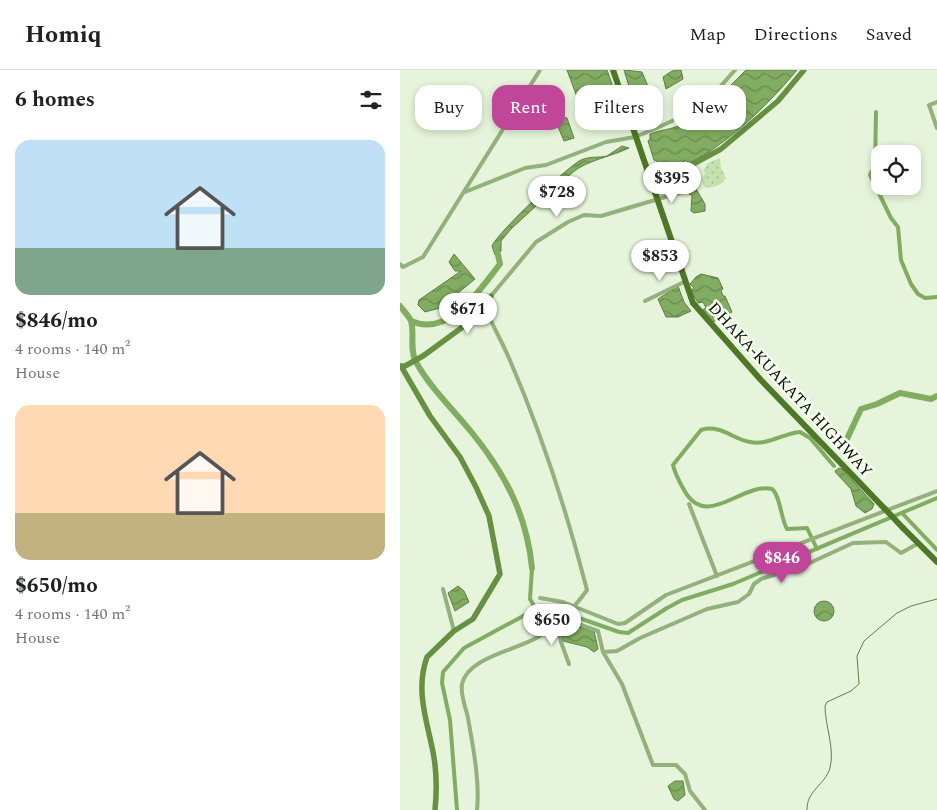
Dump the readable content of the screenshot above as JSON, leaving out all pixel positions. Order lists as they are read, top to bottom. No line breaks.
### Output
{"streets":{"main road":["DHAKA-KUAKATA HIGHWAY"]},"page":{"header":"Homiq","nav":["Map","Directions","Saved"],"heading":"6 homes","chip":["Buy","Rent","Filters","New"],"list":[{"name":"$846/mo","note":"4 rooms · 140 m² · House"},{"name":"$650/mo","note":"4 rooms · 140 m² · House"}],"price":["$395","$728","$853","$671","$846","$650"]}}
